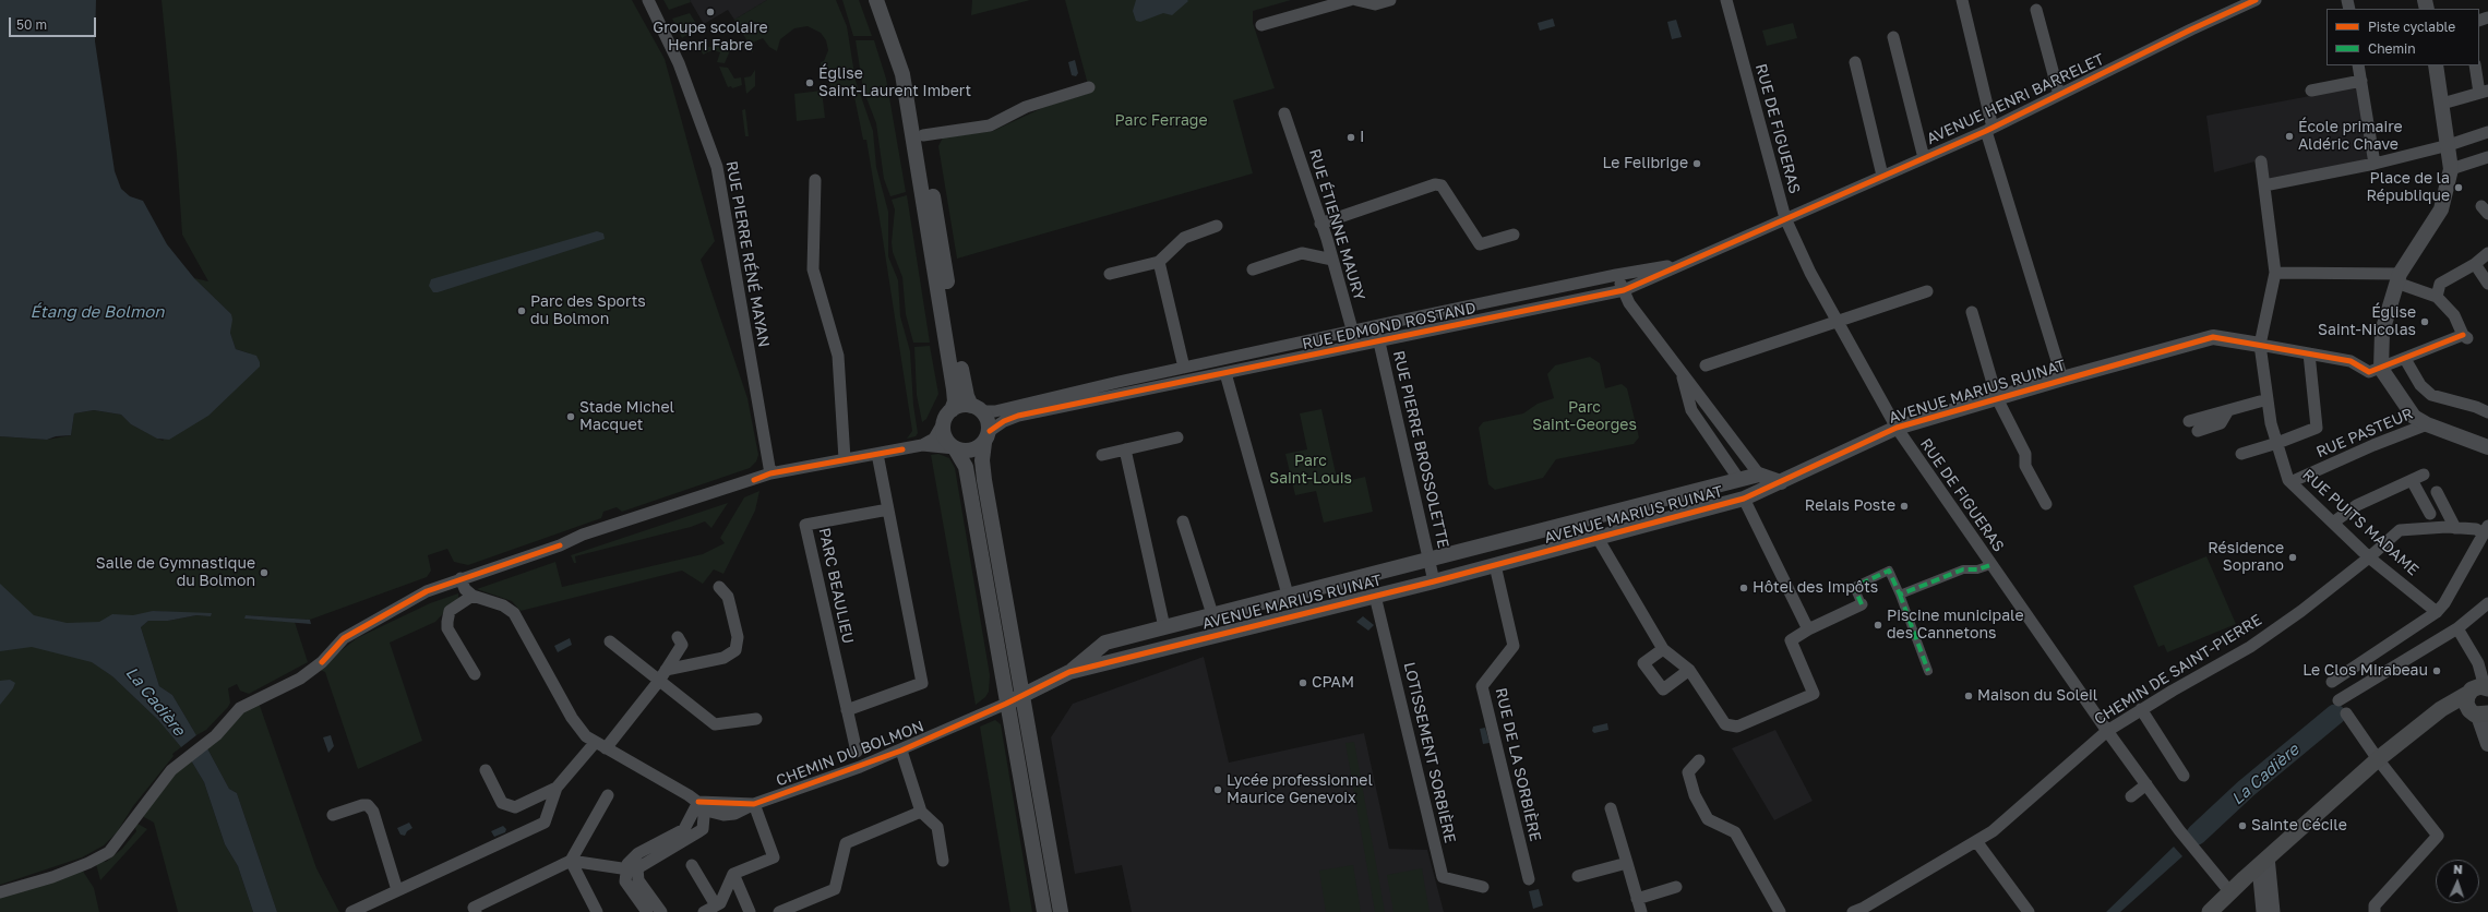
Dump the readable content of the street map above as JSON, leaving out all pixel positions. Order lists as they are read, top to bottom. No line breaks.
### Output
{"streets":{"street":["AVENUE HENRI BARRELET","RUE DE FIGUERAS","RUE ÉTIENNE MAURY","RUE PIERRE RÉNÉ MAYAN","RUE EDMOND ROSTAND","AVENUE MARIUS RUINAT","RUE PASTEUR","RUE PIERRE BROSSOLETTE","RUE PUITS MADAME","PARC BEAULIEU","CHEMIN DE SAINT-PIERRE","LOTISSEMENT SORBIÈRE","CHEMIN DU BOLMON","RUE DE LA SORBIÈRE"]},"crossings":[["AVENUE HENRI BARRELET","RUE DE FIGUERAS"],["AVENUE HENRI BARRELET","RUE EDMOND ROSTAND"],["RUE DE FIGUERAS","RUE EDMOND ROSTAND"],["RUE DE FIGUERAS","AVENUE MARIUS RUINAT"],["RUE DE FIGUERAS","CHEMIN DE SAINT-PIERRE"],["RUE ÉTIENNE MAURY","RUE EDMOND ROSTAND"],["RUE EDMOND ROSTAND","RUE PIERRE BROSSOLETTE"],["AVENUE MARIUS RUINAT","RUE PIERRE BROSSOLETTE"],["AVENUE MARIUS RUINAT","RUE PUITS MADAME"],["AVENUE MARIUS RUINAT","LOTISSEMENT SORBIÈRE"],["AVENUE MARIUS RUINAT","CHEMIN DU BOLMON"],["AVENUE MARIUS RUINAT","RUE DE LA SORBIÈRE"],["RUE PASTEUR","RUE PUITS MADAME"],["RUE PUITS MADAME","CHEMIN DE SAINT-PIERRE"]],"water":["Étang de Bolmon","La Cadière"],"parks":["Parc Ferrage","Parc Saint-Georges","Parc Saint-Louis"],"places":["Groupe scolaire Henri Fabre","Église Saint-Laurent Imbert","École primaire Aldéric Chave","I","Le Felibrige","Place de la République","Parc des Sports du Bolmon","Église Saint-Nicolas","Stade Michel Macquet","Relais Poste","Résidence Soprano","Salle de Gymnastique du Bolmon","Hôtel des Impôts","Piscine municipale des Cannetons","Le Clos Mirabeau","CPAM","Maison du Soleil","Lycée professionnel Maurice Genevoix","Sainte Cécile"],"legend":["Piste cyclable","Chemin"],"scale_bar":"50 m","north":"top"}
